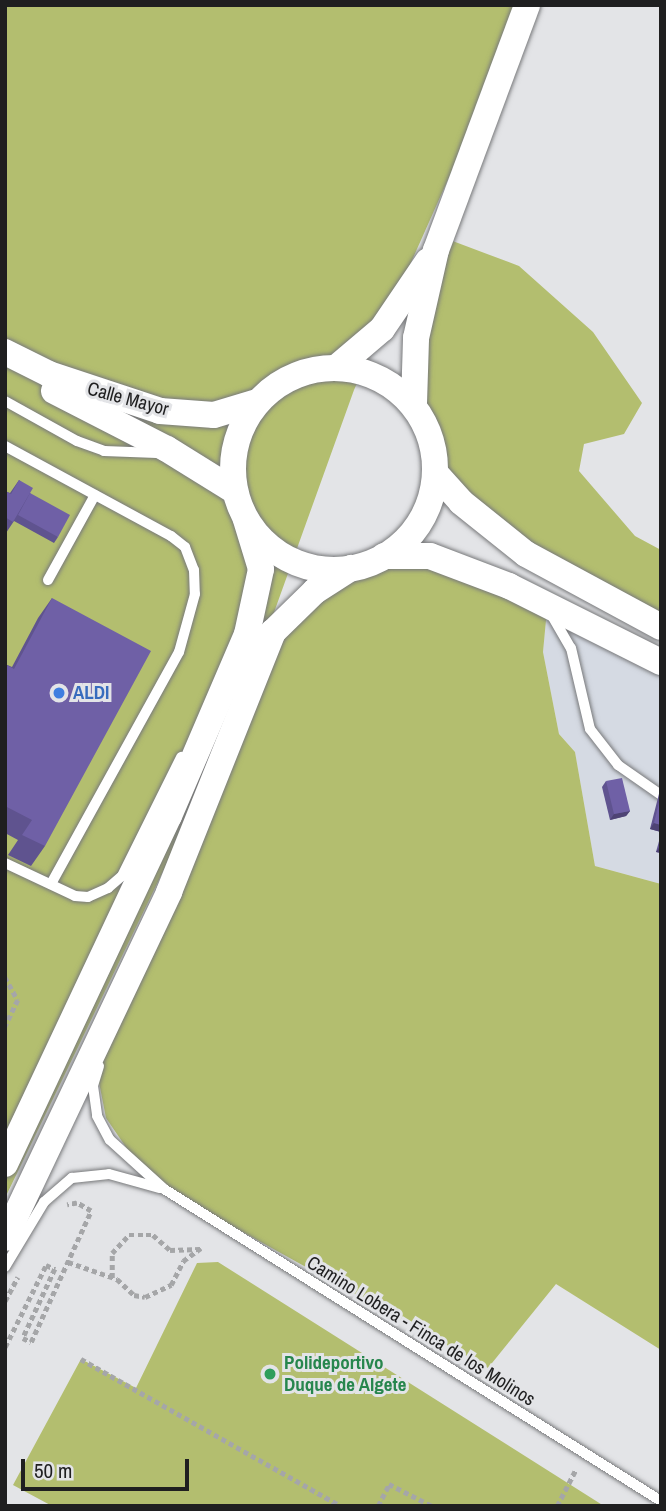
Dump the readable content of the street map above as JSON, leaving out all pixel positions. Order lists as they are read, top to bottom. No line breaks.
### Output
{"streets":{"main road":["Calle Mayor"],"lane":["Camino Lobera - Finca de los Molinos"]},"places":["ALDI","Polideportivo Duque de Algete"],"scale_bar":"50 m"}
